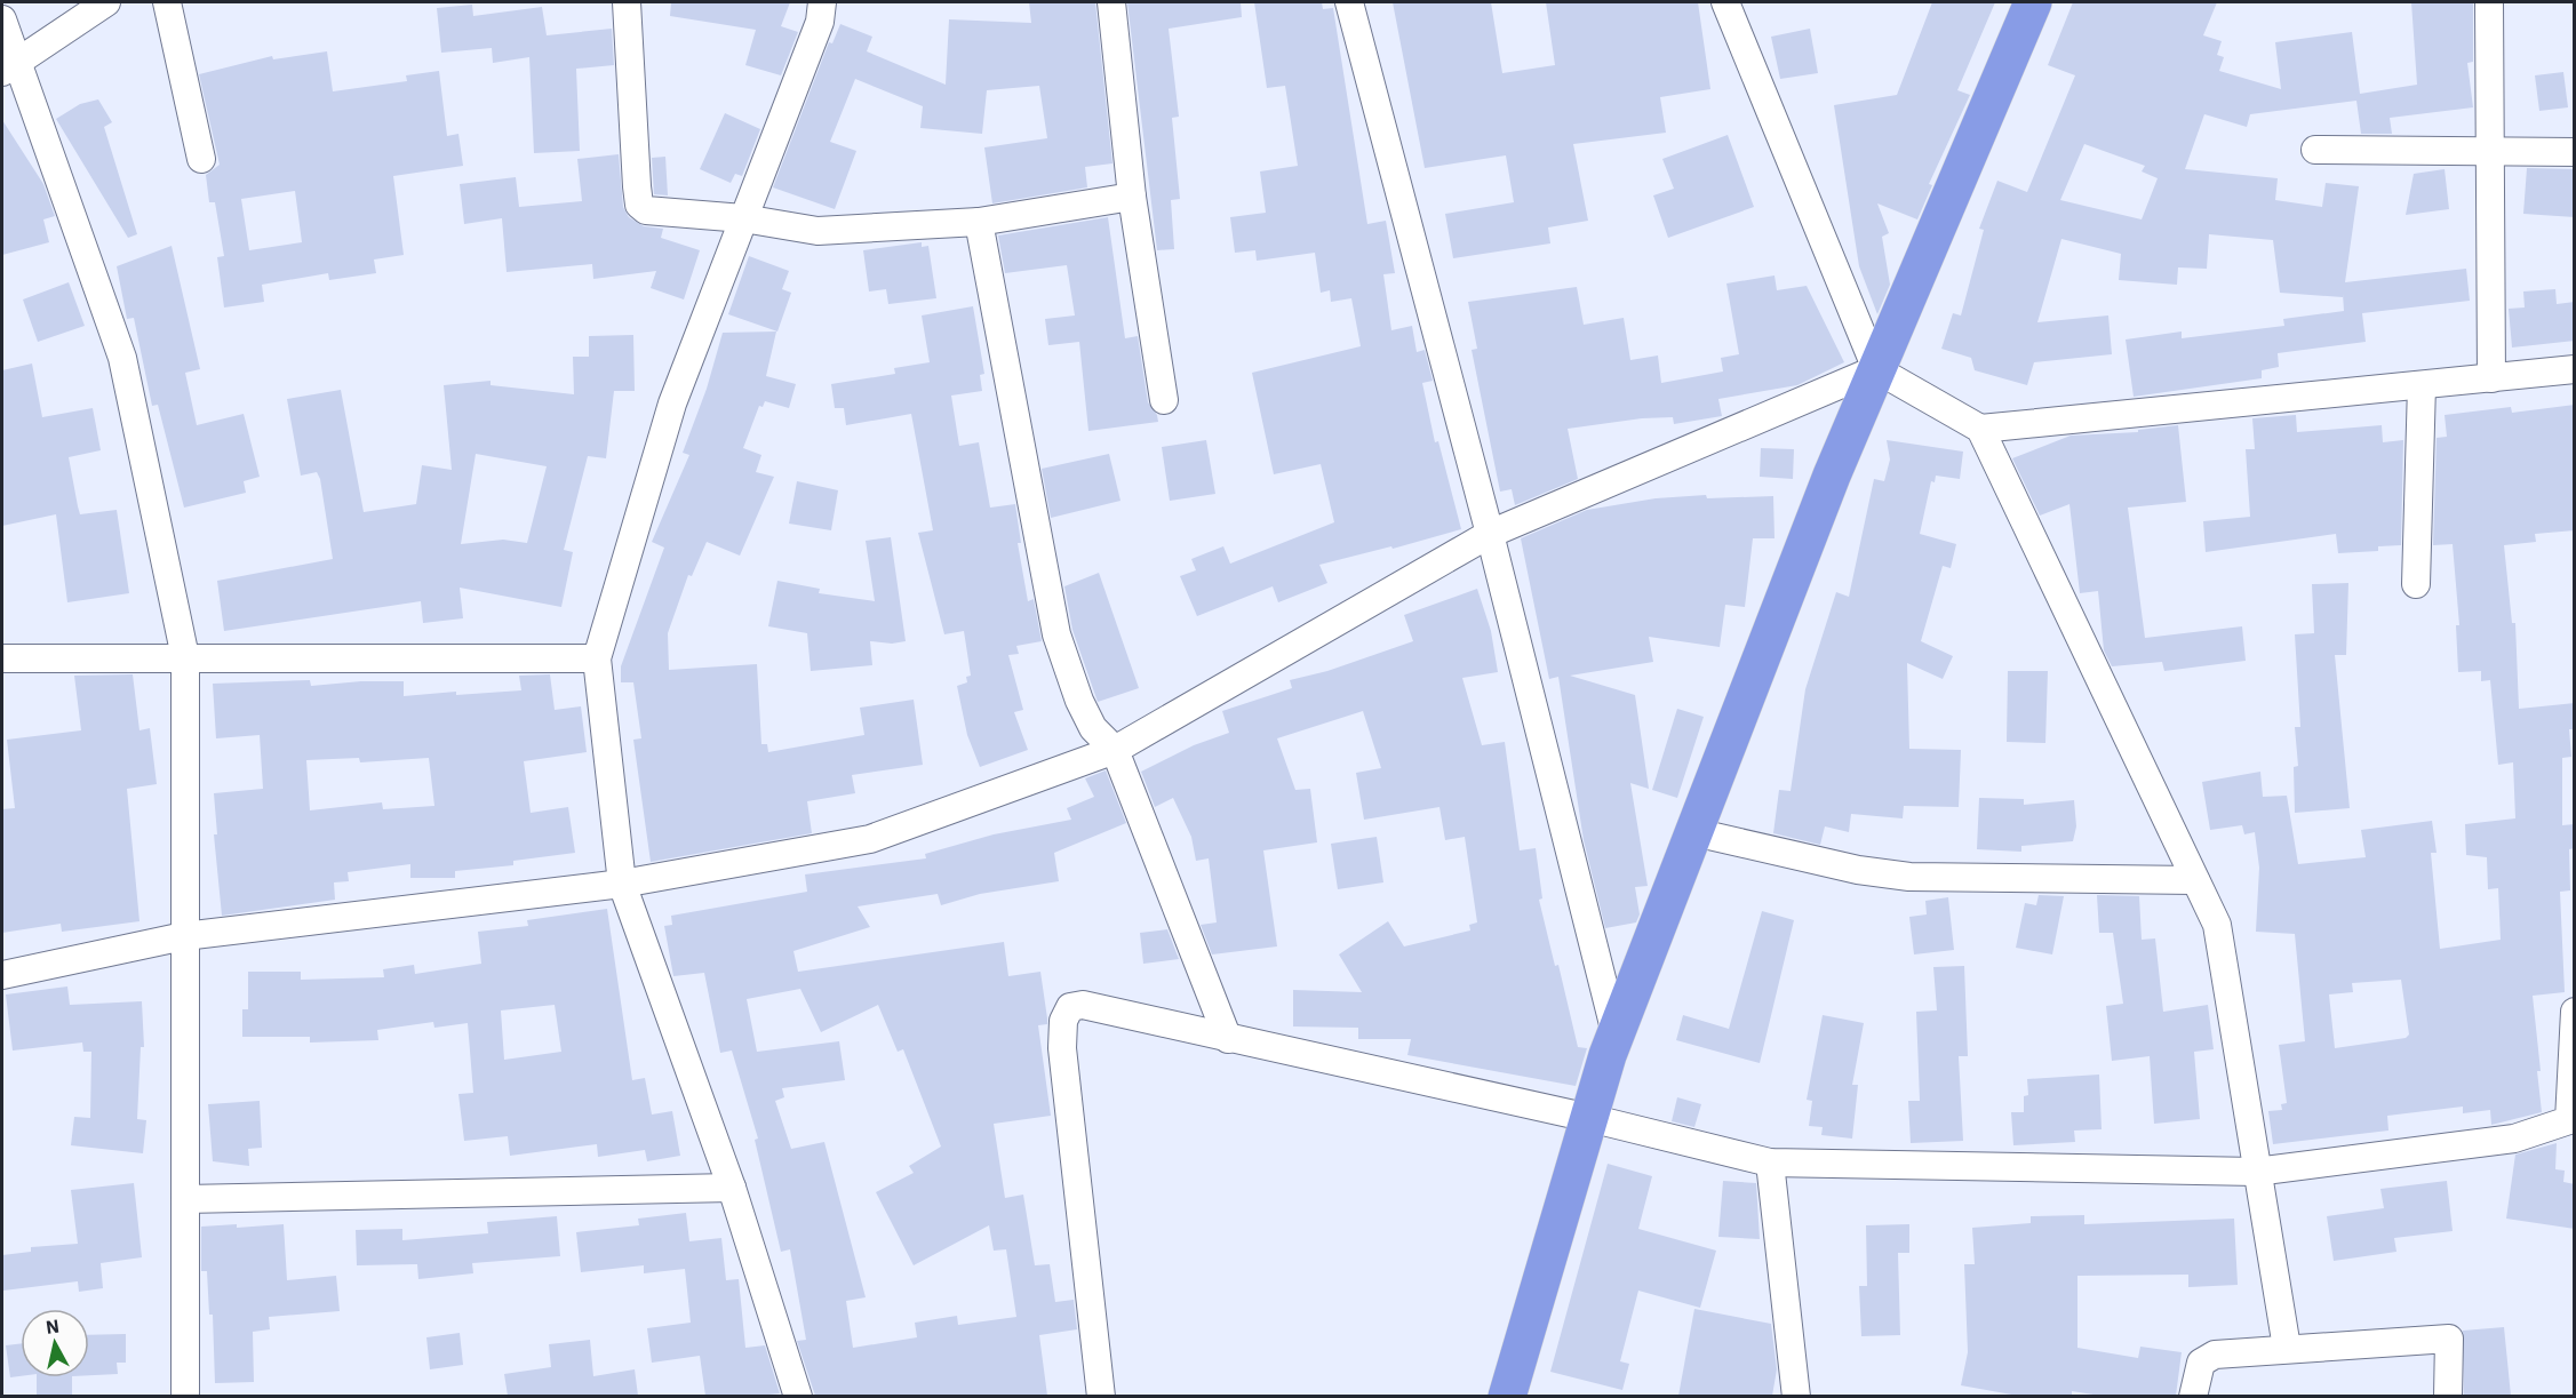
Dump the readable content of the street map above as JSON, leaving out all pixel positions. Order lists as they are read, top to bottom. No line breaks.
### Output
{"north":"top"}
